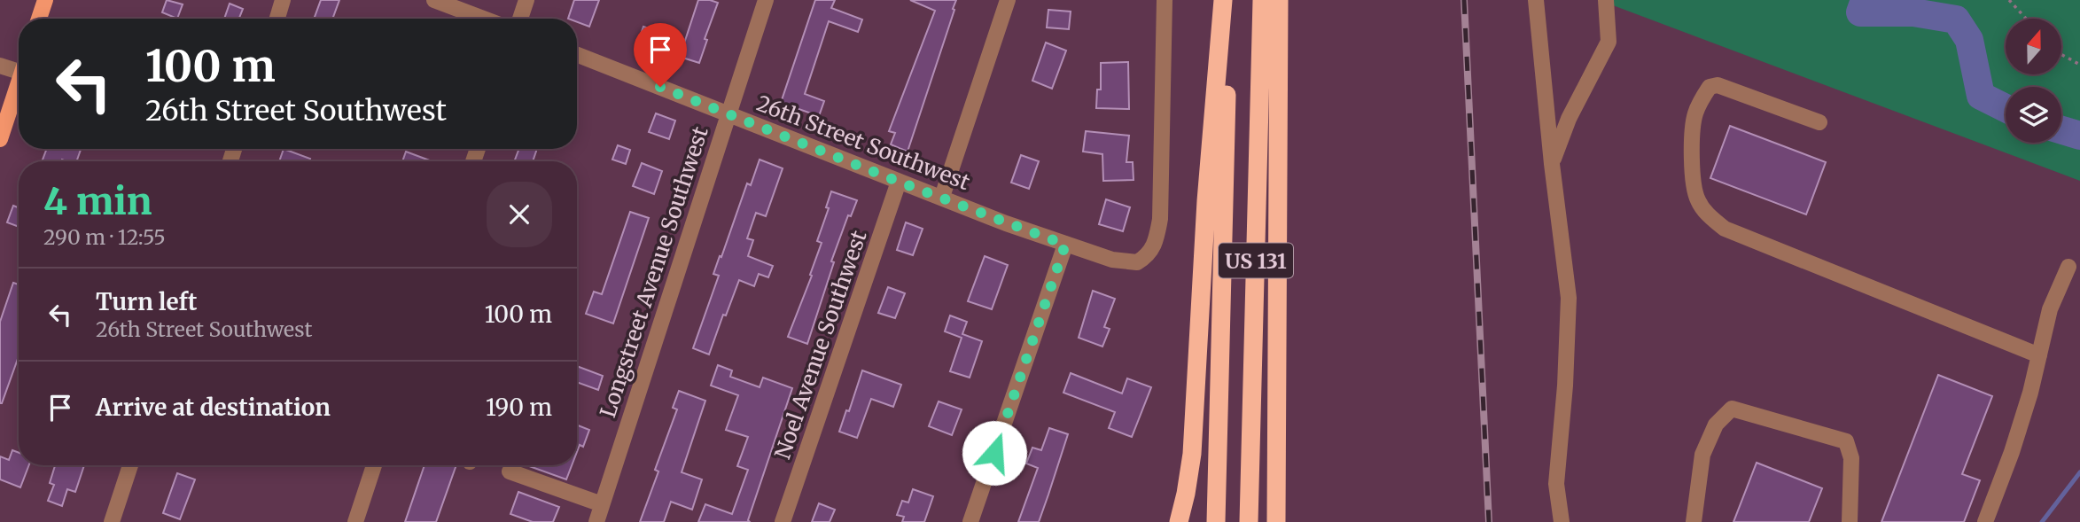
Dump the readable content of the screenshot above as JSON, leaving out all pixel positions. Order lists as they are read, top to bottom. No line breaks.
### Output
{"streets":{"highway":["US 131"],"street":["26th Street Southwest","Longstreet Avenue Southwest","Noel Avenue Southwest"]},"crossings":[["26th Street Southwest","Longstreet Avenue Southwest"],["26th Street Southwest","Noel Avenue Southwest"]],"north":"top","page":{"turn":["100 m","26th Street Southwest"],"heading":["4 min","290 m · 12:55"],"list":[{"name":"Turn left","note":"26th Street Southwest","value":"100 m"},{"name":"Arrive at destination","value":"190 m"}]}}
